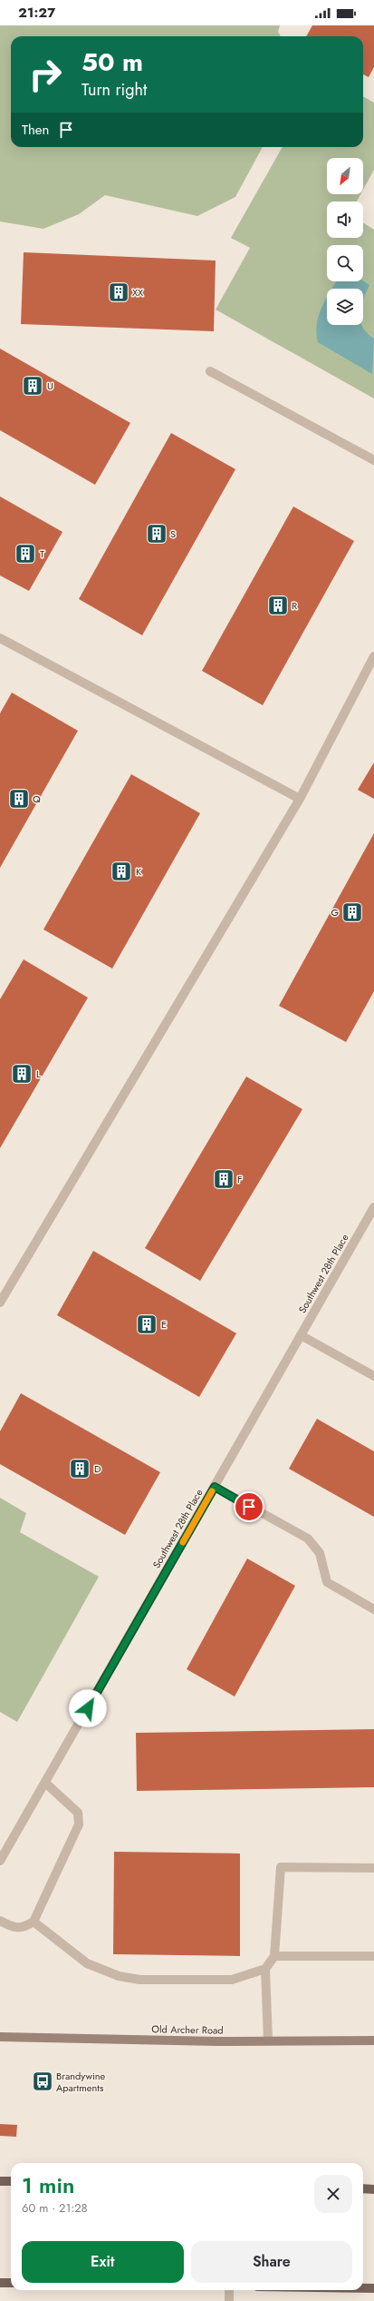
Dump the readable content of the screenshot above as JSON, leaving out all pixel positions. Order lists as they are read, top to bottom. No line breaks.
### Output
{"streets":{"street":["Southwest 28th Place","Old Archer Road"]},"places":{"building":["XX","U","S","T","R","Q","K","G","L","F","E","D"],"bus stop":["Brandywine Apartments"]},"north":"bottom left","page":{"status":"21:27","turn":["50 m","Turn right"],"then":"Then","heading":["1 min","60 m · 21:28"],"buttons":["Exit","Share"]}}
